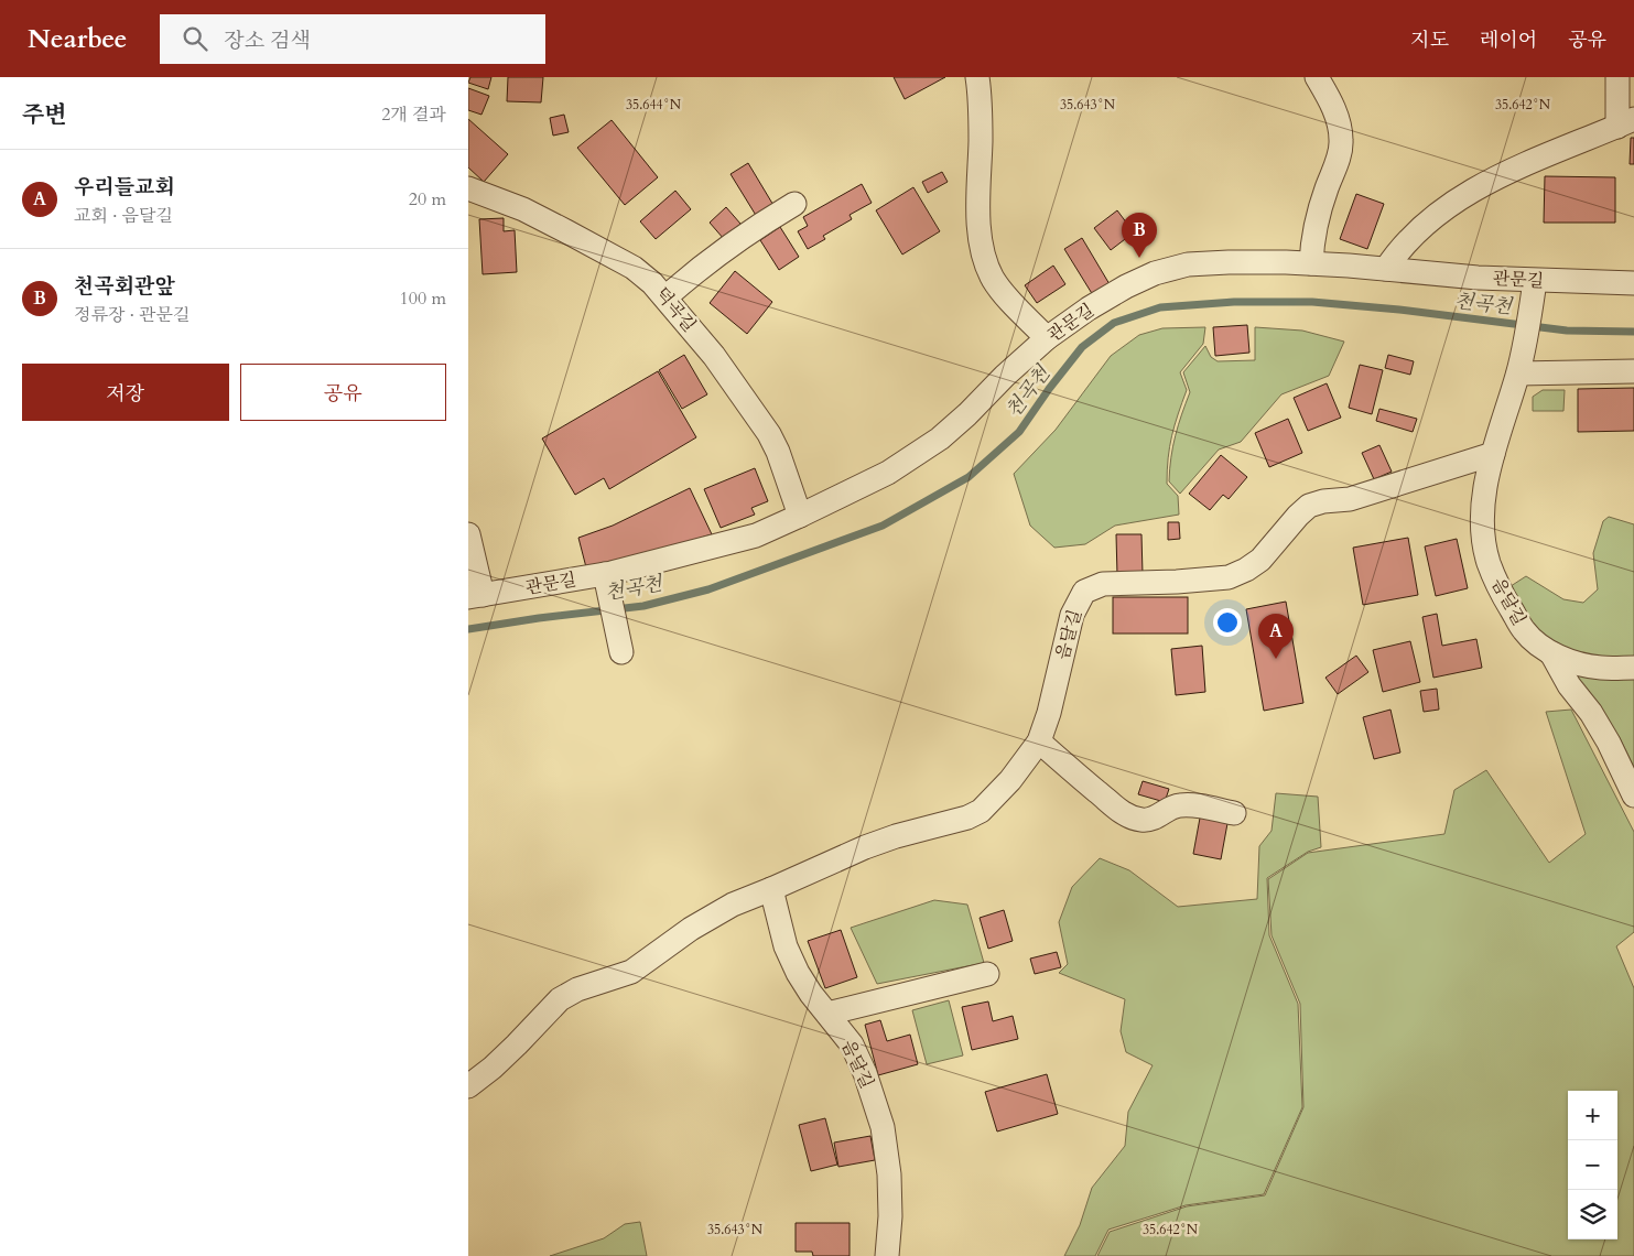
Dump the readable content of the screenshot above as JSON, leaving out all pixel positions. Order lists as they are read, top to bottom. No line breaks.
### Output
{"streets":{"street":["관문길","덕곡길","음달길"]},"crossings":[["관문길","덕곡길"],["관문길","음달길"]],"water":["천곡천"],"page":{"header":"Nearbee","search":"장소 검색","nav":["지도","레이어","공유"],"heading":["주변","2개 결과"],"list":[{"mark":"A","name":"우리들교회","note":"교회 · 음달길","value":"20 m"},{"mark":"B","name":"천곡회관앞","note":"정류장 · 관문길","value":"100 m"}],"pins":["B","A"],"buttons":["저장","공유"],"map_buttons":["+","−"]},"coordinates":["35.644°N","35.643°N","35.642°N"]}
